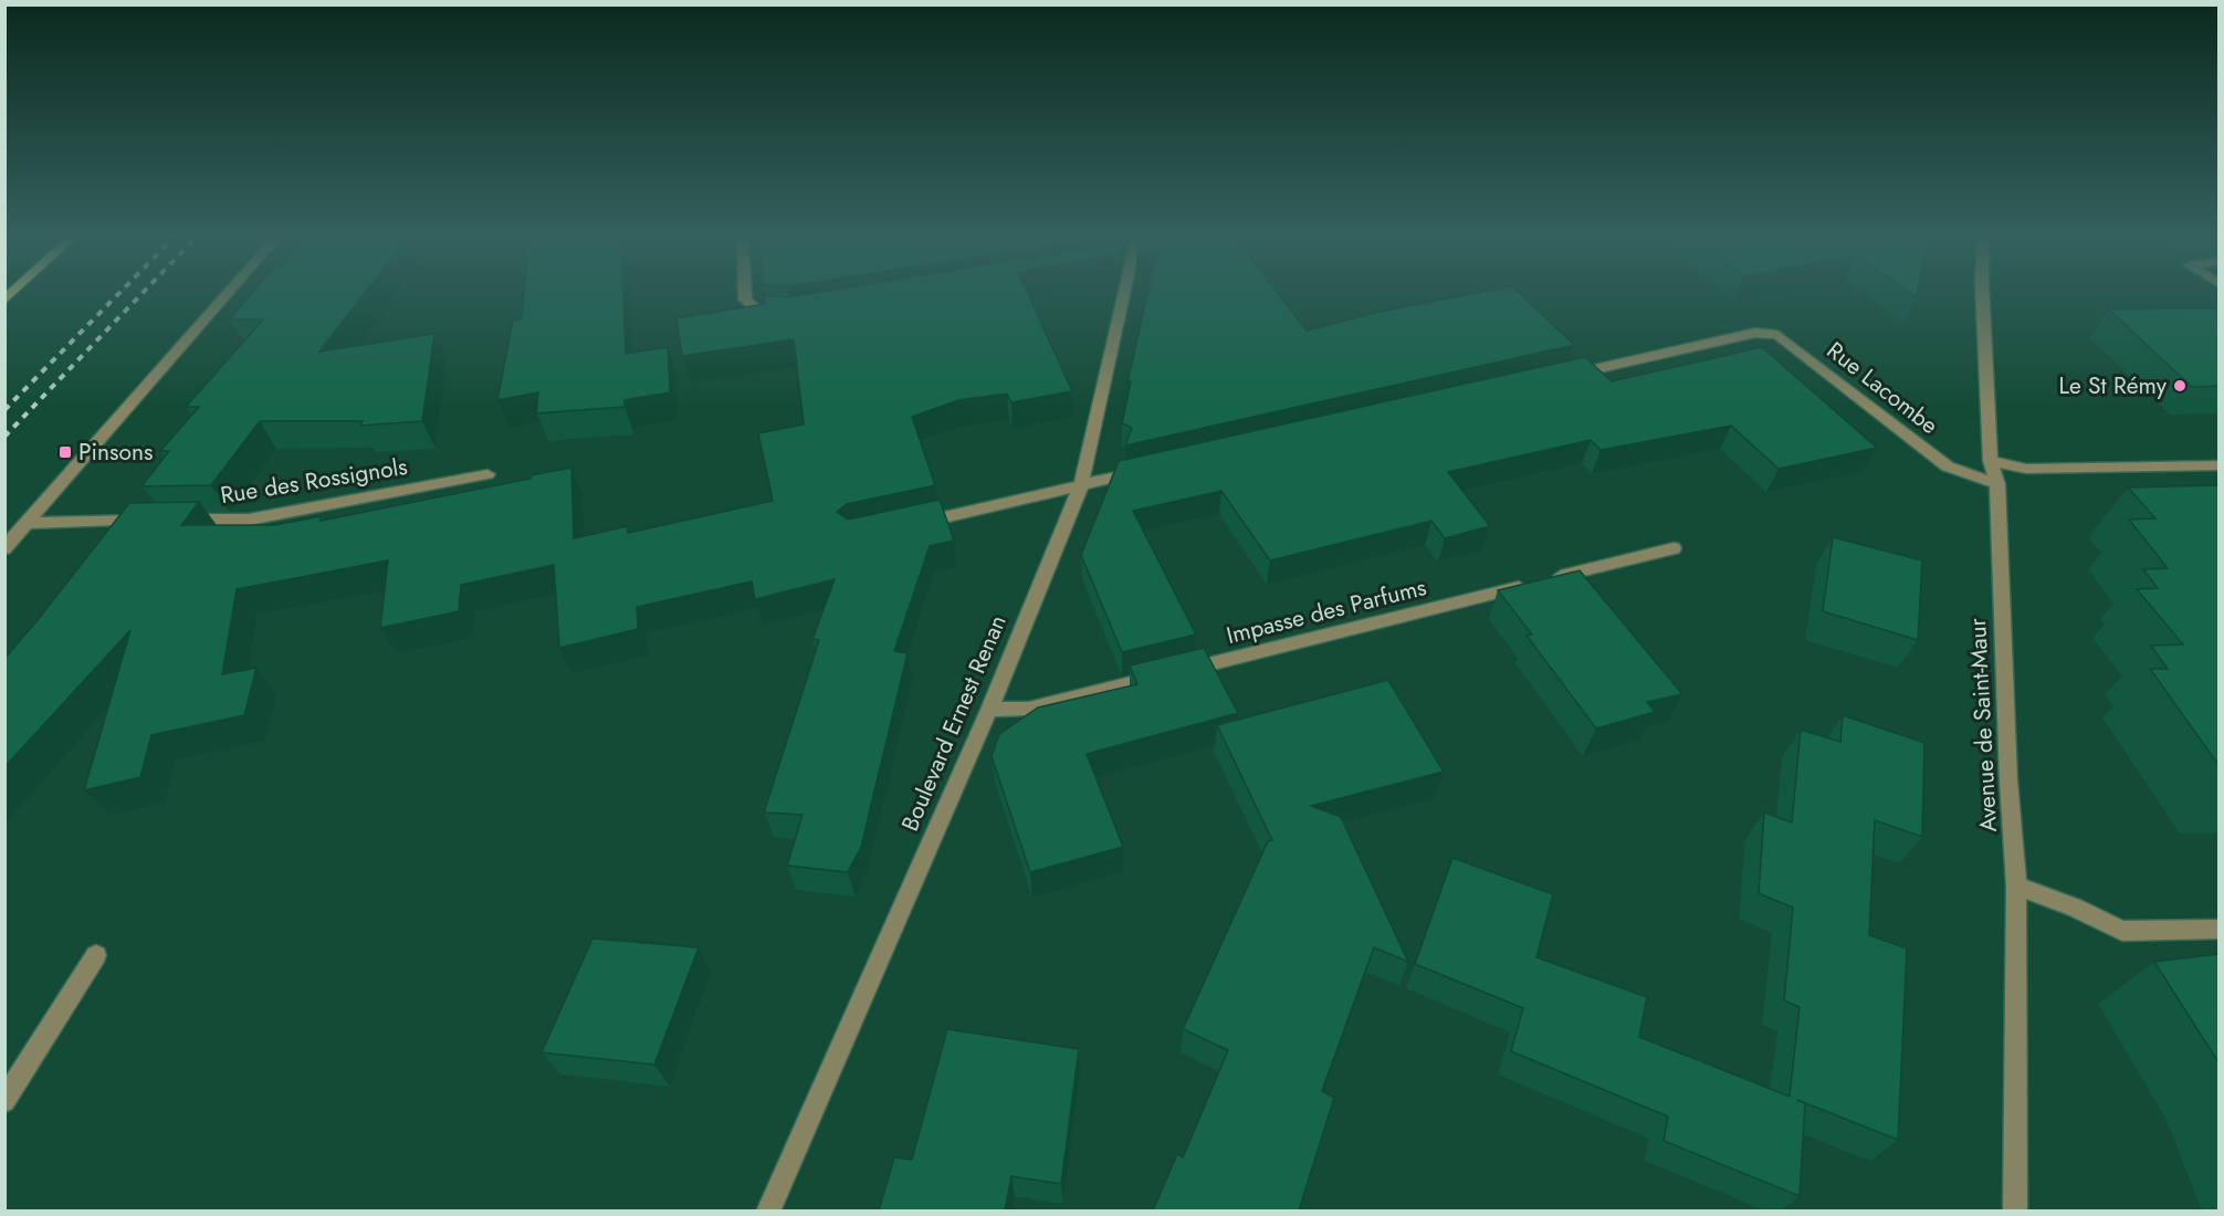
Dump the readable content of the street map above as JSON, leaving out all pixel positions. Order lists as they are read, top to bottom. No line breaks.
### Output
{"streets":{"street":["Rue Lacombe","Rue des Rossignols","Impasse des Parfums","Boulevard Ernest Renan","Avenue de Saint-Maur"]},"crossings":[["Rue Lacombe","Avenue de Saint-Maur"],["Impasse des Parfums","Boulevard Ernest Renan"]],"places":{"other":["Le St Rémy"],"transit":["Pinsons"]}}
